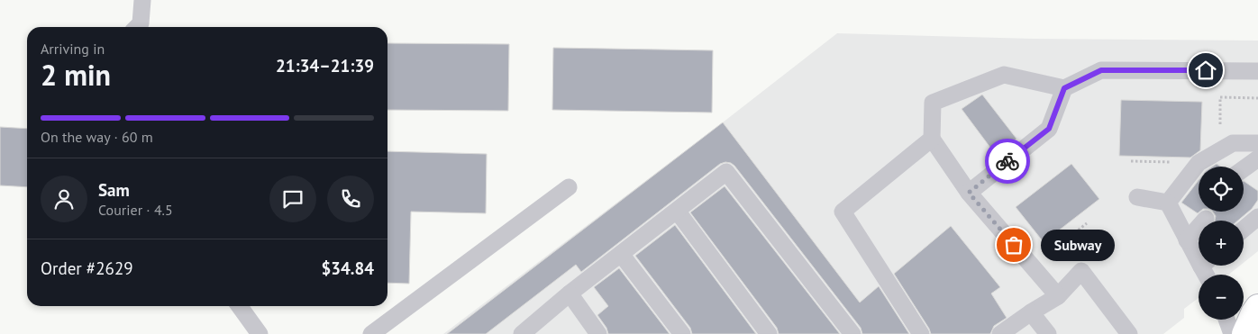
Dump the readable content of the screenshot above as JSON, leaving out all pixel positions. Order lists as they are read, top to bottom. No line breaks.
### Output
{"places":["Subway"],"page":{"heading":["2 min","Arriving in","21:34–21:39"],"panel":["Sam","Courier · 4.5","Order #2629","$34.84"],"bar":"On the way · 60 m","map_buttons":["+","−"],"bubble":"Subway"}}
